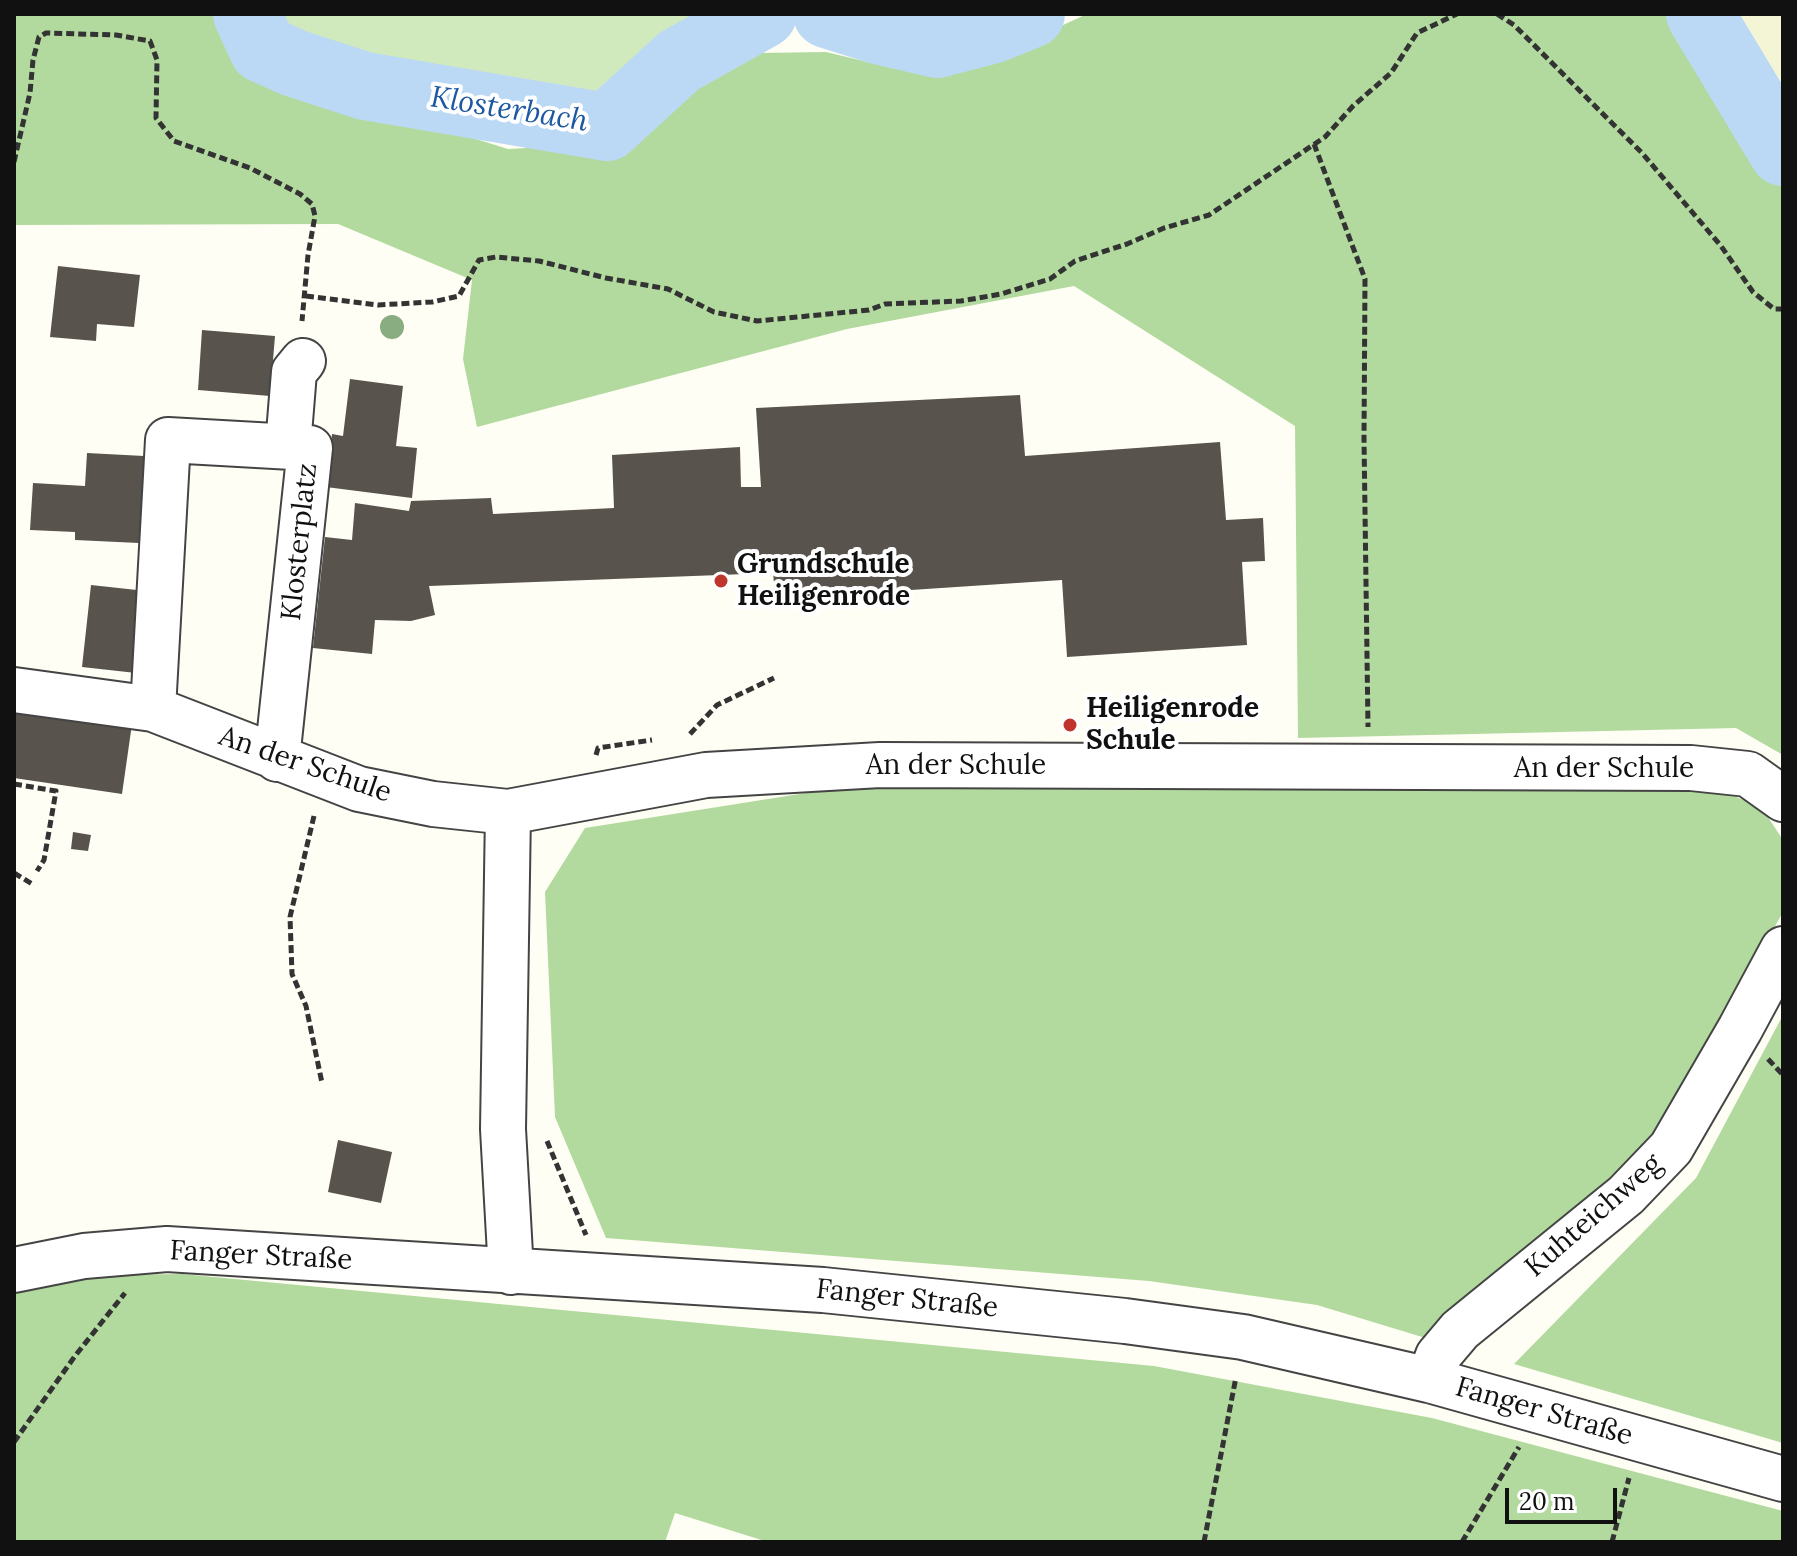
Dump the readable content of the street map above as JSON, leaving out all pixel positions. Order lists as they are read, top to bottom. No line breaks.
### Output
{"streets":{"street":["Klosterplatz","An der Schule","Kuhteichweg","Fanger Straße"]},"crossings":[["Klosterplatz","An der Schule"],["Kuhteichweg","Fanger Straße"]],"water":["Klosterbach"],"places":["Grundschule Heiligenrode","Heiligenrode Schule"],"scale_bar":"20 m"}
